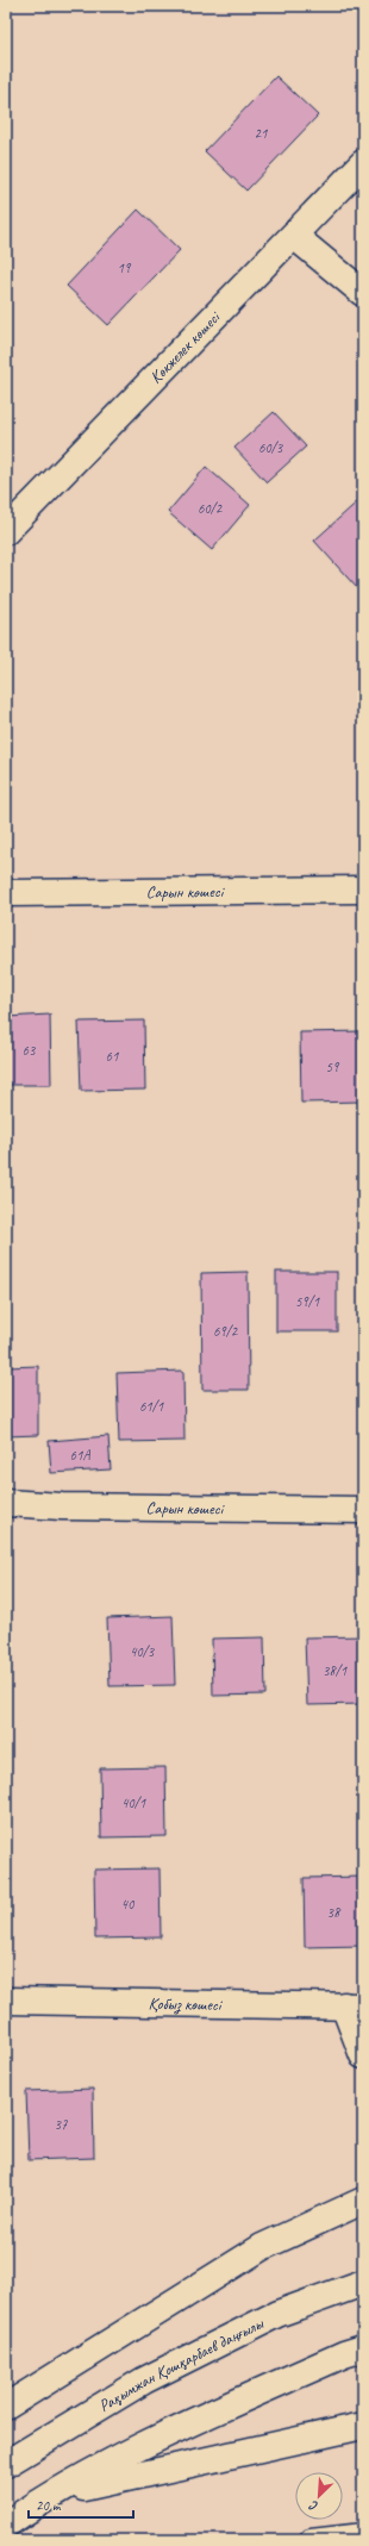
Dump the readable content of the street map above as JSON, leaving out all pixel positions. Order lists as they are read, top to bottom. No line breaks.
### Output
{"streets":{"street":["Көкжелек көшесі","Сарын көшесі","Қобыз көшесі","Рақымжан Қошқарбаев даңғылы"]},"house_numbers":["21","19","60/3","60/2","63","61","59","59/1","69/2","61/1","61А","40/3","38/1","40/1","40","38","37"],"scale_bar":"20 m","north":"bottom left"}
